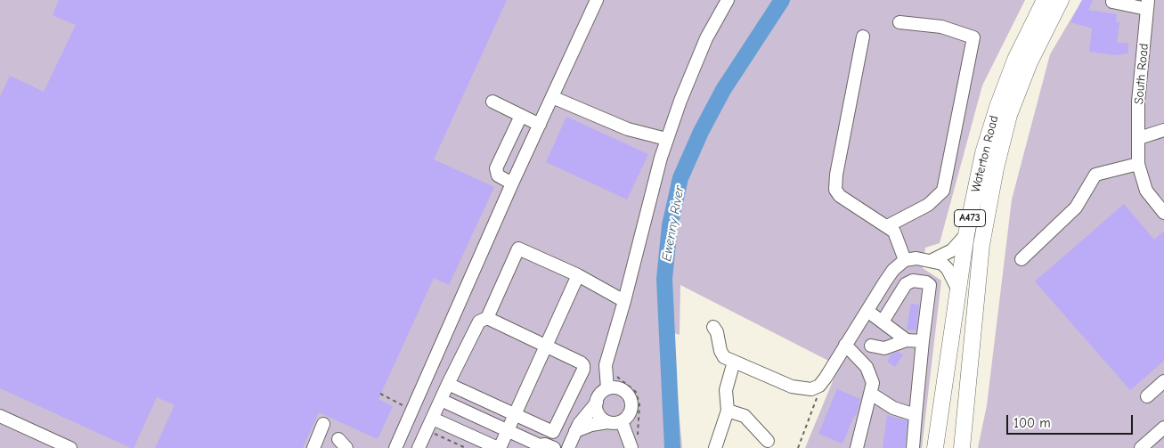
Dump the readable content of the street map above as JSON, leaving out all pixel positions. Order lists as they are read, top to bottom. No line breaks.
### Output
{"streets":{"main road":["Waterton Road","A473"],"street":["South Road"]},"water":["Ewenny River"],"scale_bar":"100 m"}
